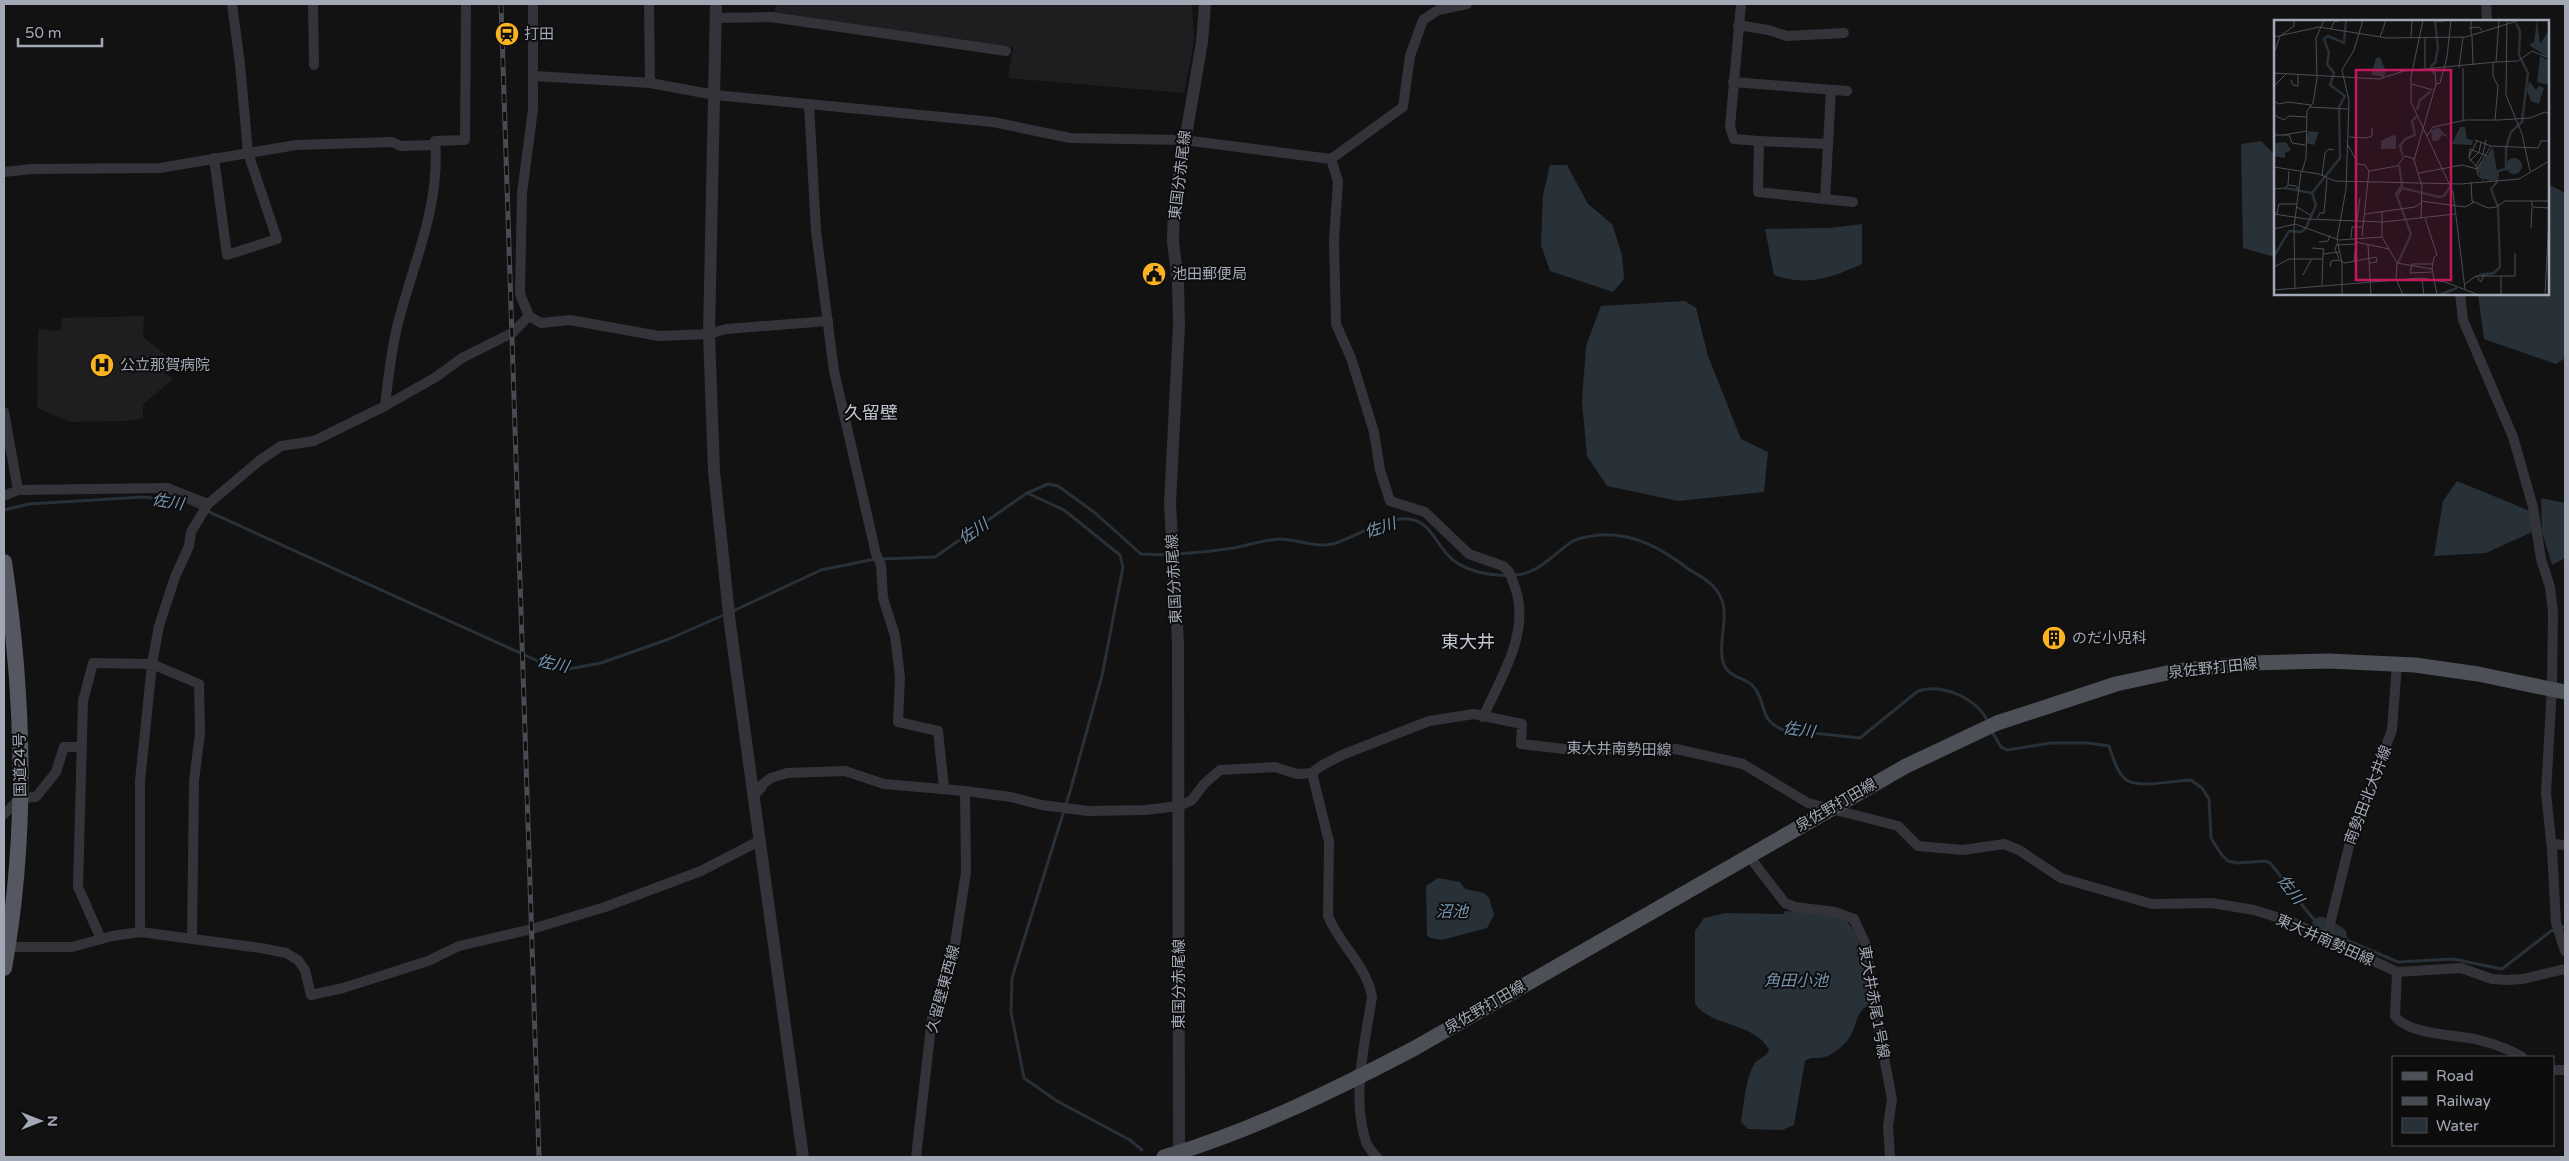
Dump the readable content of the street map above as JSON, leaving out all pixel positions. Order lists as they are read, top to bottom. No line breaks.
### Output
{"streets":{"highway":["国道24号"],"main road":["泉佐野打田線"],"street":["東国分赤尾線","東大井南勢田線","南勢田北大井線","久留壁東西線","東大井赤尾1号線"]},"crossings":[["東国分赤尾線","泉佐野打田線"],["泉佐野打田線","東大井南勢田線"],["泉佐野打田線","南勢田北大井線"],["泉佐野打田線","東大井赤尾1号線"],["東大井南勢田線","南勢田北大井線"]],"districts":["久留壁","東大井"],"water":["佐川","沼池","角田小池"],"places":{"station":["打田"],"public building":["池田郵便局"],"hospital":["公立那賀病院"],"building":["のだ小児科"]},"legend":["Road","Railway","Water"],"scale_bar":"50 m","north":"right"}
